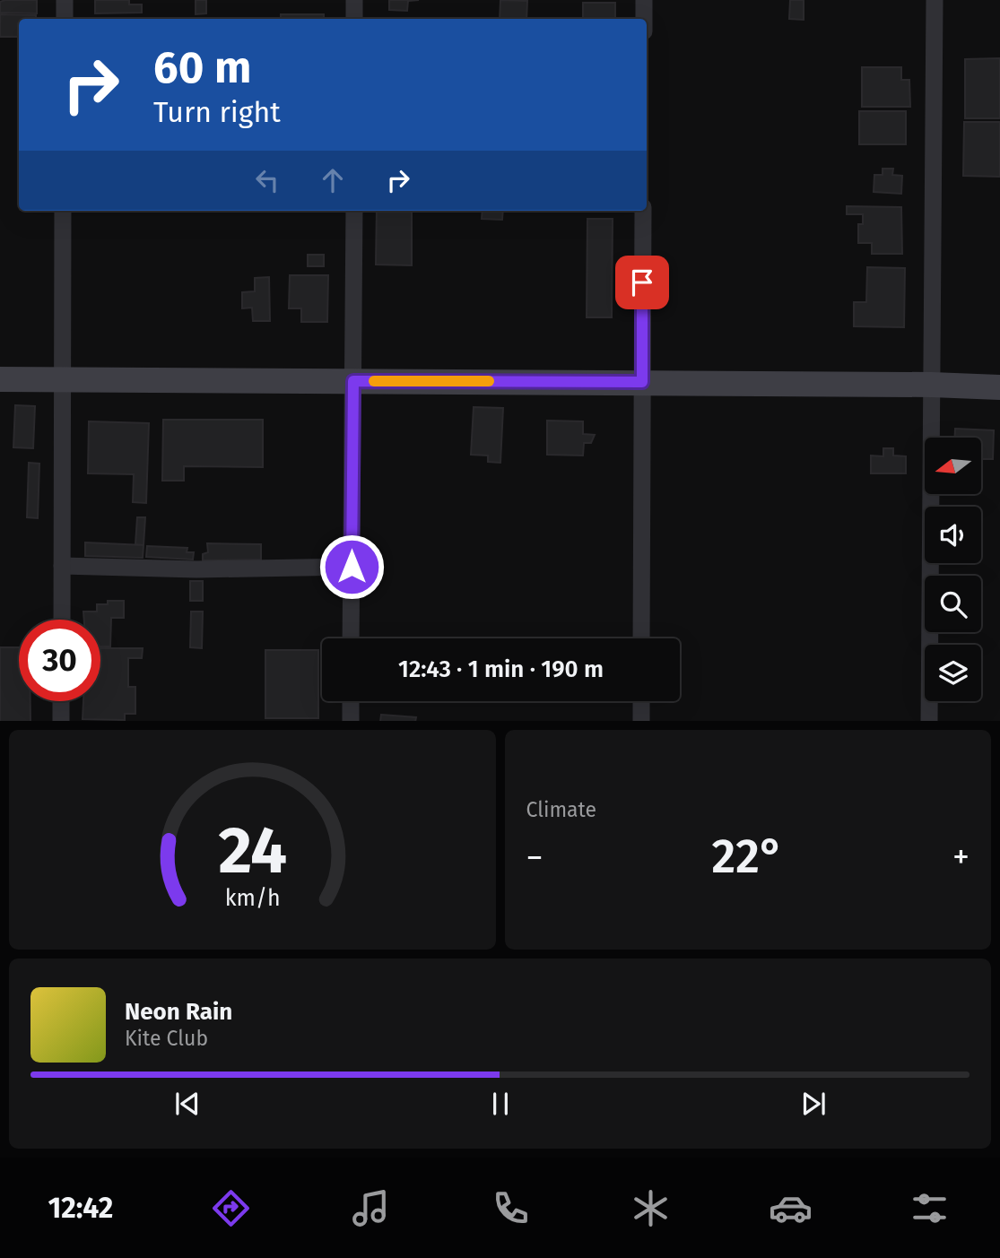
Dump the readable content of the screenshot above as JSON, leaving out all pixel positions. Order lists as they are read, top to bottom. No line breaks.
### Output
{"north":"left","page":{"turn":["60 m","Turn right"],"limit":"30","trip":"12:43 · 1 min · 190 m","tile":"Climate","heat":["−","22°","+"],"song":["Neon Rain","Kite Club"],"tabs":"12:42","gauge":["24","km/h"]}}
